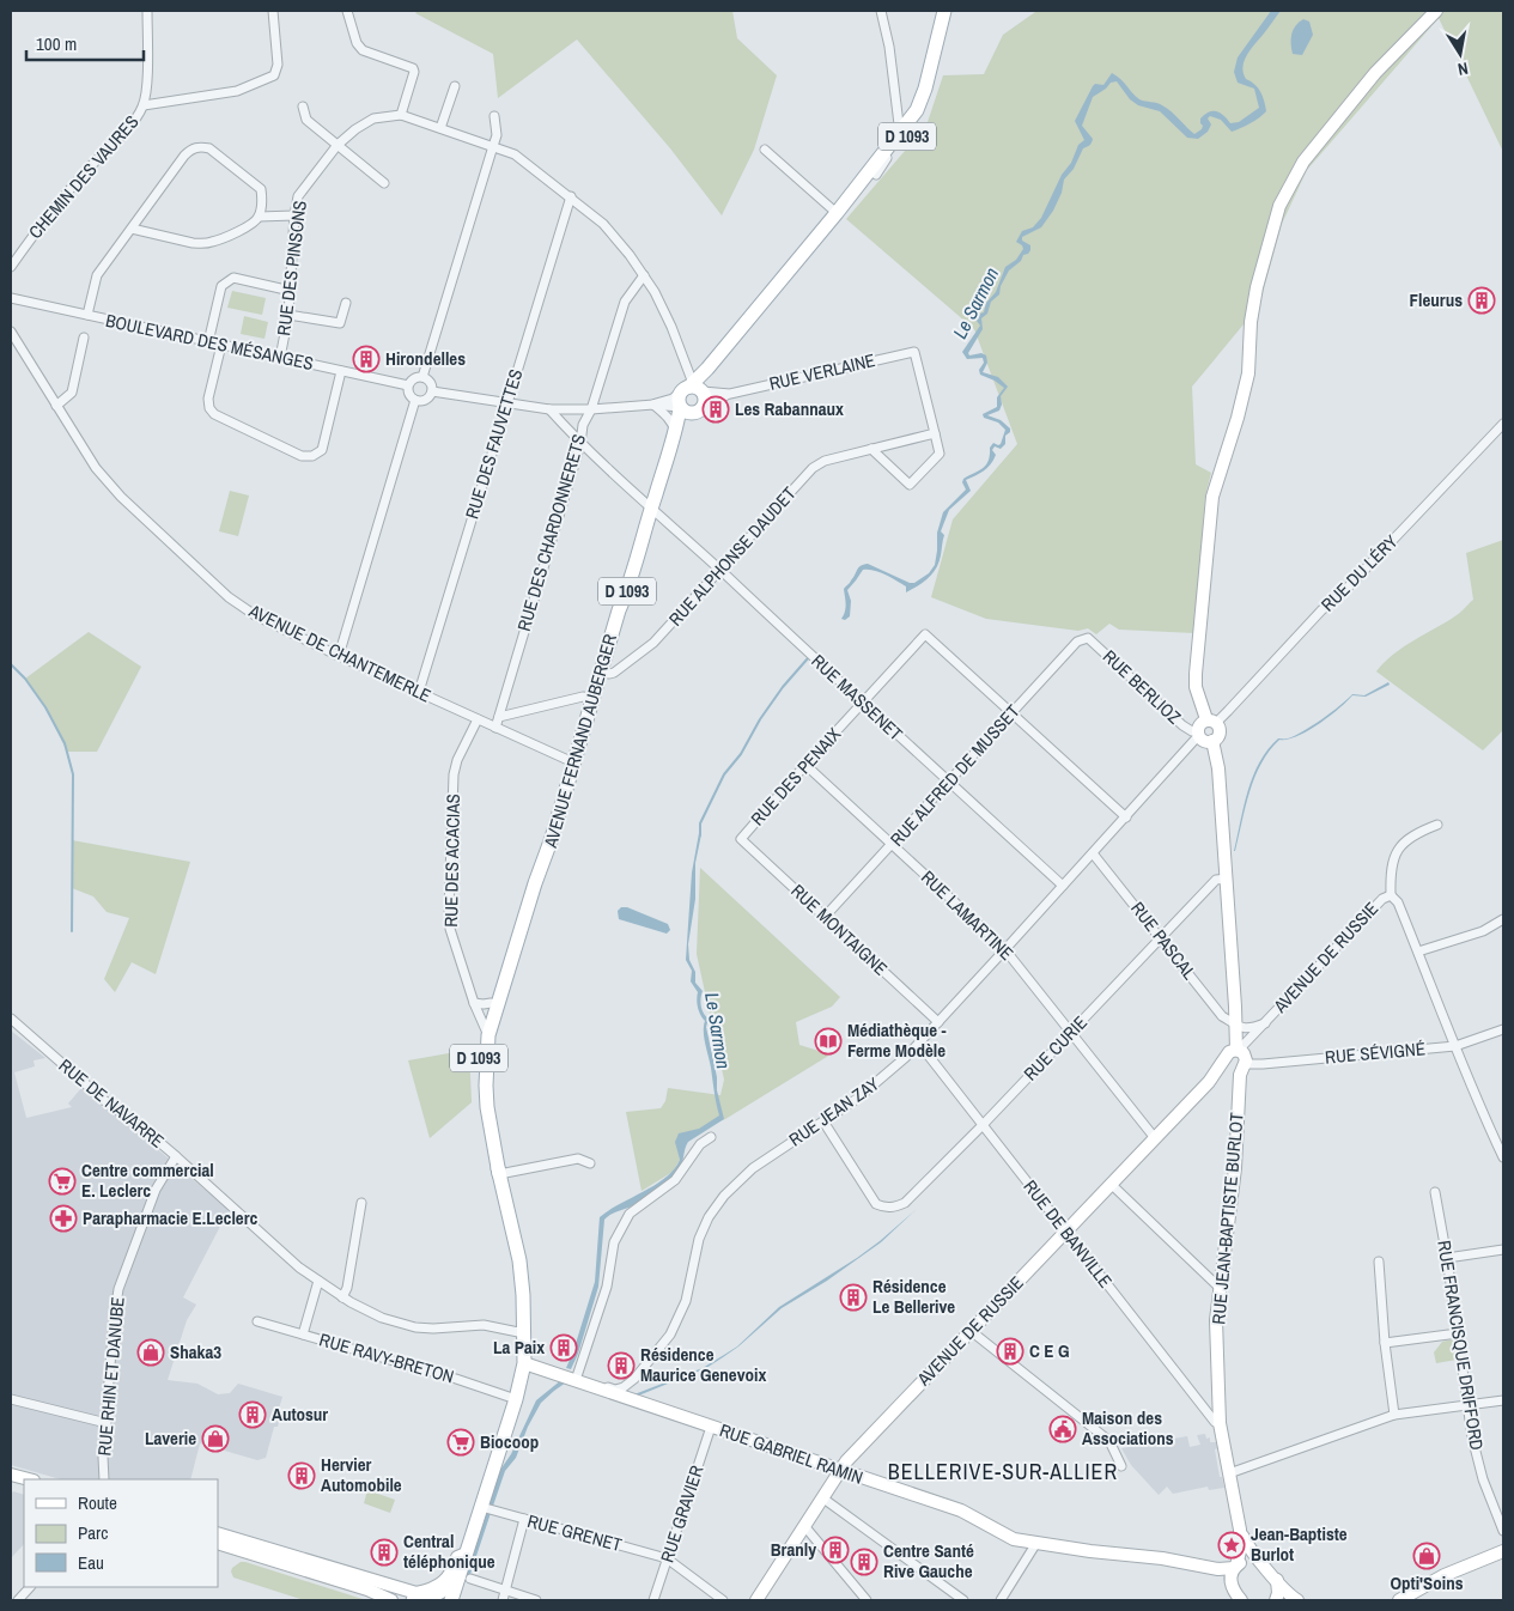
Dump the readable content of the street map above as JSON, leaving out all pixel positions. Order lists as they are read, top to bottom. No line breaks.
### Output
{"streets":{"main road":["D 1093","AVENUE FERNAND AUBERGER"],"street":["CHEMIN DES VAURES","RUE DES PINSONS","BOULEVARD DES MÉSANGES","RUE VERLAINE","RUE DES FAUVETTES","RUE DES CHARDONNERETS","RUE ALPHONSE DAUDET","RUE DU LÉRY","AVENUE DE CHANTEMERLE","RUE BERLIOZ","RUE MASSENET","RUE ALFRED DE MUSSET","RUE DES PENAIX","RUE DES ACACIAS","RUE LAMARTINE","RUE MONTAIGNE","RUE PASCAL","AVENUE DE RUSSIE","RUE CURIE","RUE SÉVIGNÉ","RUE DE NAVARRE","RUE JEAN ZAY","RUE JEAN-BAPTISTE BURLOT","RUE DE BANVILLE","RUE FRANCISQUE DRIFFORD","RUE RAVY-BRETON","RUE RHIN ET DANUBE","RUE GABRIEL RAMIN","RUE GRAVIER","RUE GRENET"]},"crossings":[["D 1093","AVENUE FERNAND AUBERGER"],["D 1093","RUE DE NAVARRE"],["D 1093","RUE RAVY-BRETON"],["D 1093","RUE GABRIEL RAMIN"],["D 1093","RUE GRENET"],["RUE DES PINSONS","BOULEVARD DES MÉSANGES"],["RUE DES PINSONS","RUE DES FAUVETTES"],["RUE DES PINSONS","RUE DES CHARDONNERETS"],["RUE VERLAINE","RUE ALPHONSE DAUDET"],["RUE VERLAINE","AVENUE FERNAND AUBERGER"],["RUE DES FAUVETTES","AVENUE DE CHANTEMERLE"],["RUE DES CHARDONNERETS","AVENUE DE CHANTEMERLE"],["RUE DES CHARDONNERETS","RUE MASSENET"],["RUE ALPHONSE DAUDET","RUE MASSENET"],["RUE ALPHONSE DAUDET","AVENUE FERNAND AUBERGER"],["RUE DU LÉRY","RUE BERLIOZ"],["RUE DU LÉRY","RUE JEAN ZAY"],["RUE DU LÉRY","RUE JEAN-BAPTISTE BURLOT"],["AVENUE DE CHANTEMERLE","AVENUE FERNAND AUBERGER"],["AVENUE DE CHANTEMERLE","RUE DES ACACIAS"],["RUE BERLIOZ","RUE ALFRED DE MUSSET"],["RUE BERLIOZ","RUE JEAN ZAY"],["RUE BERLIOZ","RUE JEAN-BAPTISTE BURLOT"],["RUE MASSENET","AVENUE FERNAND AUBERGER"],["RUE MASSENET","RUE ALFRED DE MUSSET"],["RUE MASSENET","RUE DES PENAIX"],["RUE MASSENET","RUE JEAN ZAY"],["AVENUE FERNAND AUBERGER","RUE DES ACACIAS"],["AVENUE FERNAND AUBERGER","RUE DE NAVARRE"],["RUE ALFRED DE MUSSET","RUE DES PENAIX"],["RUE ALFRED DE MUSSET","RUE LAMARTINE"],["RUE ALFRED DE MUSSET","RUE MONTAIGNE"],["RUE DES PENAIX","RUE LAMARTINE"],["RUE DES PENAIX","RUE MONTAIGNE"],["RUE LAMARTINE","AVENUE DE RUSSIE"],["RUE LAMARTINE","RUE CURIE"],["RUE LAMARTINE","RUE JEAN ZAY"],["RUE MONTAIGNE","RUE JEAN ZAY"],["RUE PASCAL","AVENUE DE RUSSIE"],["RUE PASCAL","RUE CURIE"],["RUE PASCAL","RUE JEAN ZAY"],["RUE PASCAL","RUE JEAN-BAPTISTE BURLOT"],["AVENUE DE RUSSIE","RUE SÉVIGNÉ"],["AVENUE DE RUSSIE","RUE JEAN-BAPTISTE BURLOT"],["AVENUE DE RUSSIE","RUE DE BANVILLE"],["AVENUE DE RUSSIE","RUE GABRIEL RAMIN"],["RUE CURIE","RUE JEAN ZAY"],["RUE CURIE","RUE JEAN-BAPTISTE BURLOT"],["RUE CURIE","RUE DE BANVILLE"],["RUE SÉVIGNÉ","RUE JEAN-BAPTISTE BURLOT"],["RUE DE NAVARRE","RUE RHIN ET DANUBE"],["RUE JEAN ZAY","RUE JEAN-BAPTISTE BURLOT"],["RUE JEAN ZAY","RUE DE BANVILLE"],["RUE JEAN ZAY","RUE GABRIEL RAMIN"],["RUE JEAN-BAPTISTE BURLOT","RUE DE BANVILLE"],["RUE JEAN-BAPTISTE BURLOT","RUE GABRIEL RAMIN"],["RUE GABRIEL RAMIN","RUE GRAVIER"],["RUE GRAVIER","RUE GRENET"]],"districts":["BELLERIVE-SUR-ALLIER"],"water":["Le Sarmon"],"places":{"building":["Fleurus","Hirondelles","Les Rabannaux","Résidence Le Bellerive","La Paix","C E G","Résidence Maurice Genevoix","Autosur","Hervier Automobile","Branly","Central téléphonique","Centre Santé Rive Gauche"],"library":["Médiathèque - Ferme Modèle"],"supermarket":["Centre commercial E. Leclerc","Biocoop"],"pharmacy":["Parapharmacie E.Leclerc"],"shop":["Shaka3","Laverie","Opti'Soins"],"public building":["Maison des Associations"],"place":["Jean-Baptiste Burlot"]},"legend":["Route","Parc","Eau"],"scale_bar":"100 m","north":"bottom"}
